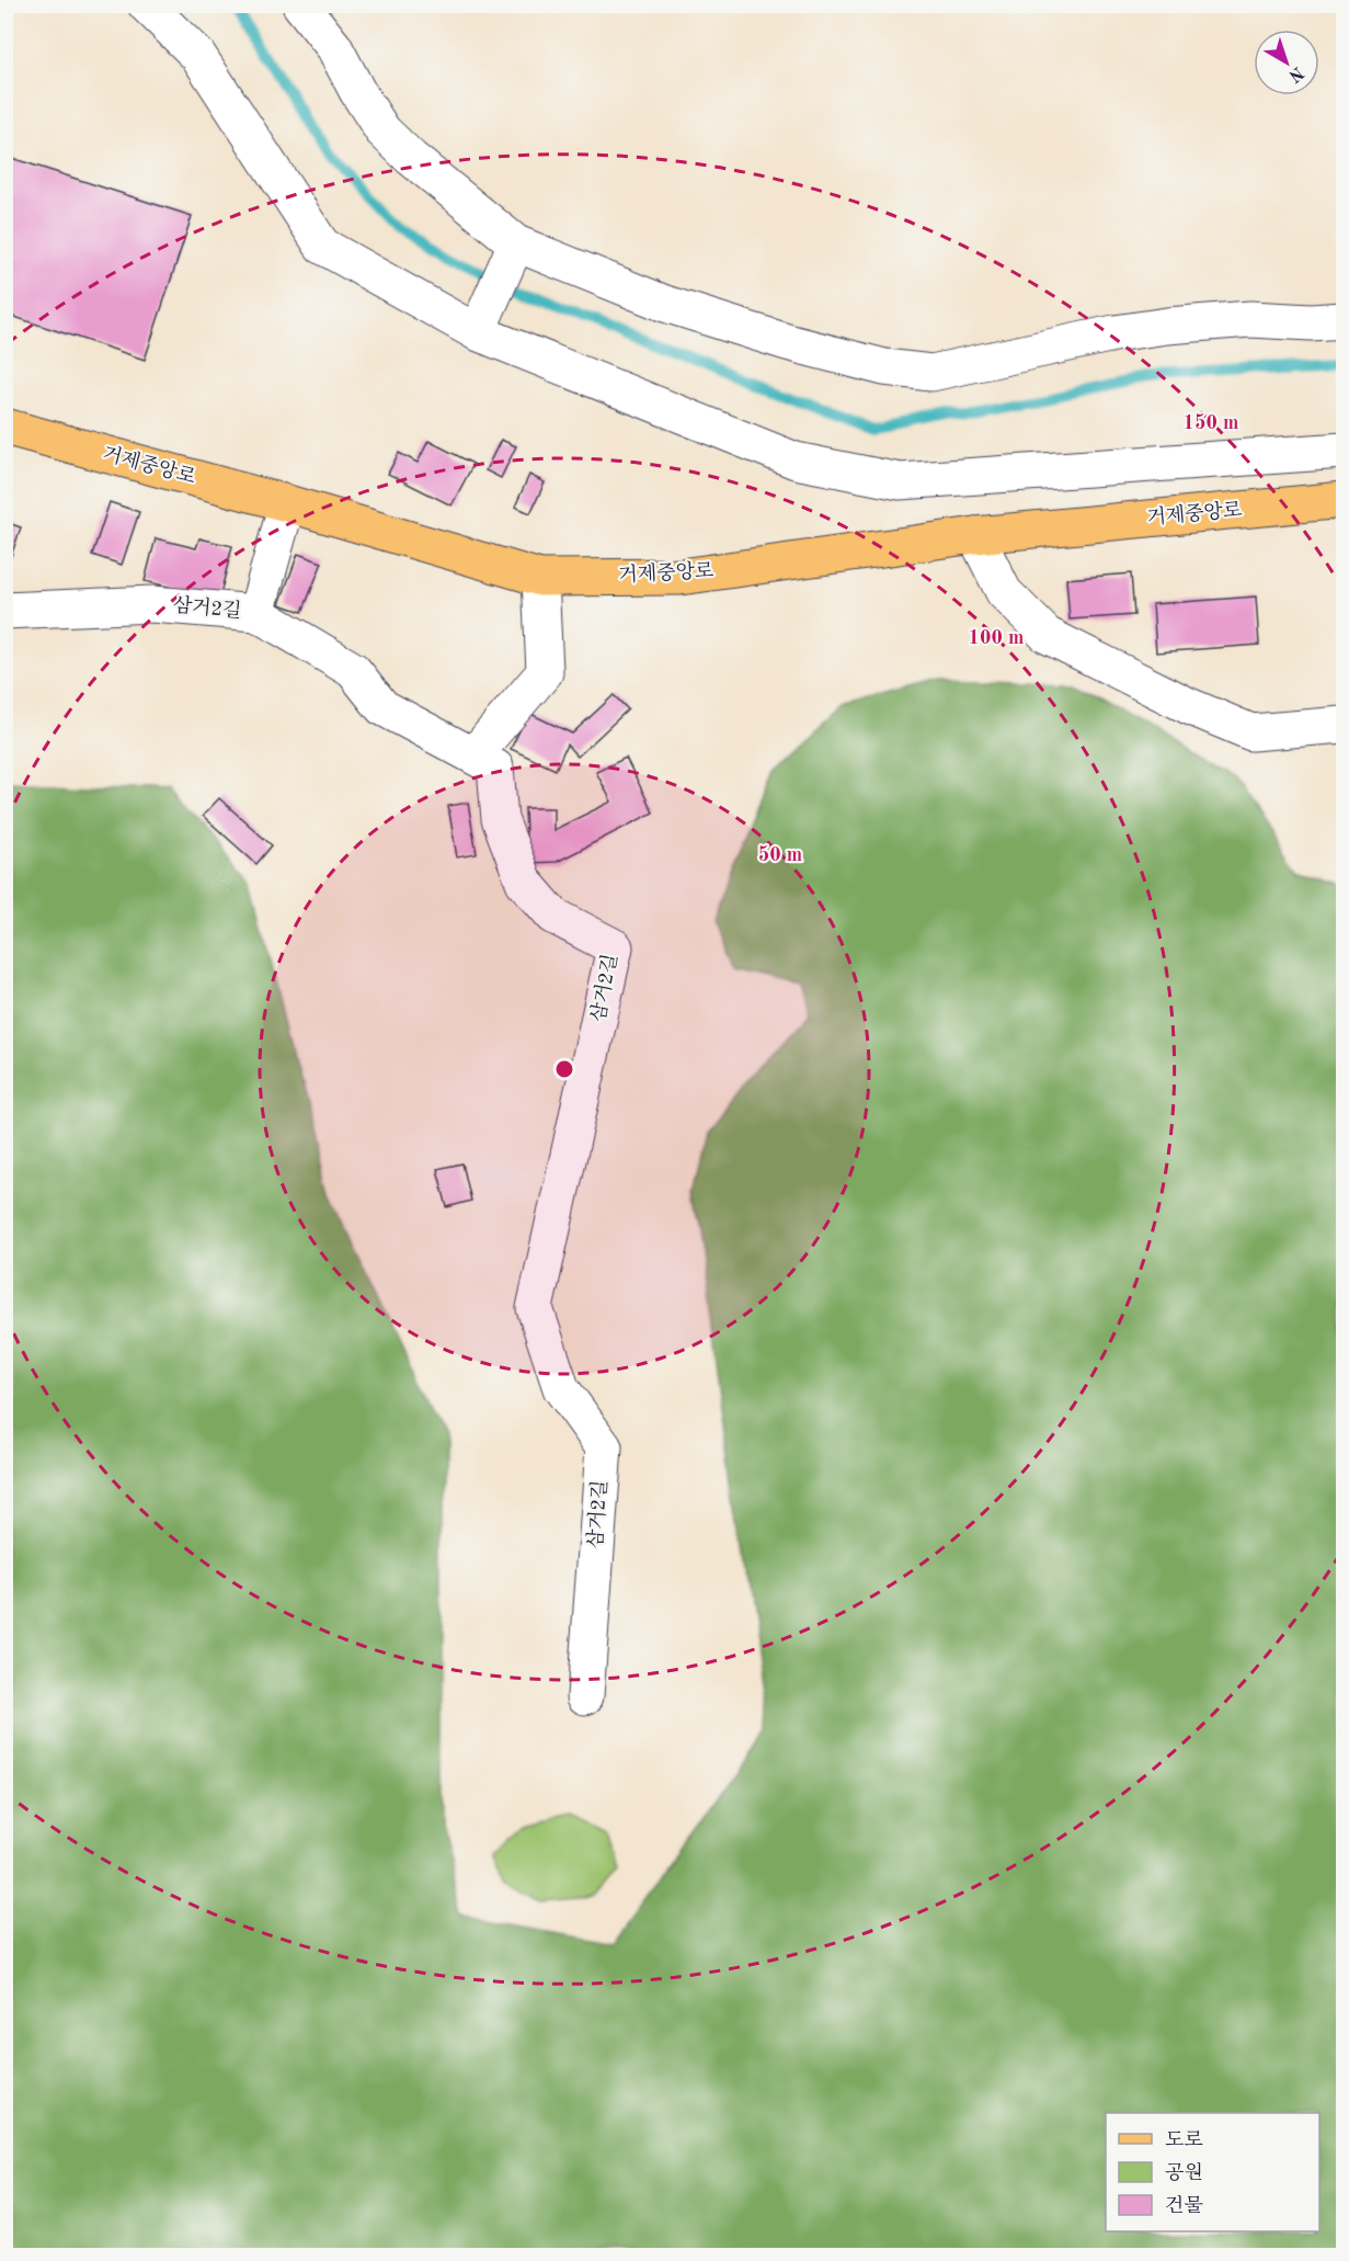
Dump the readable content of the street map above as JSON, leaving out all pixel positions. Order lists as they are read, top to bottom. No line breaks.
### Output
{"streets":{"main road":["거제중앙로"],"lane":["삼거2길"]},"legend":["도로","공원","건물"],"north":"bottom right","rings":["150 m","100 m","50 m"]}
